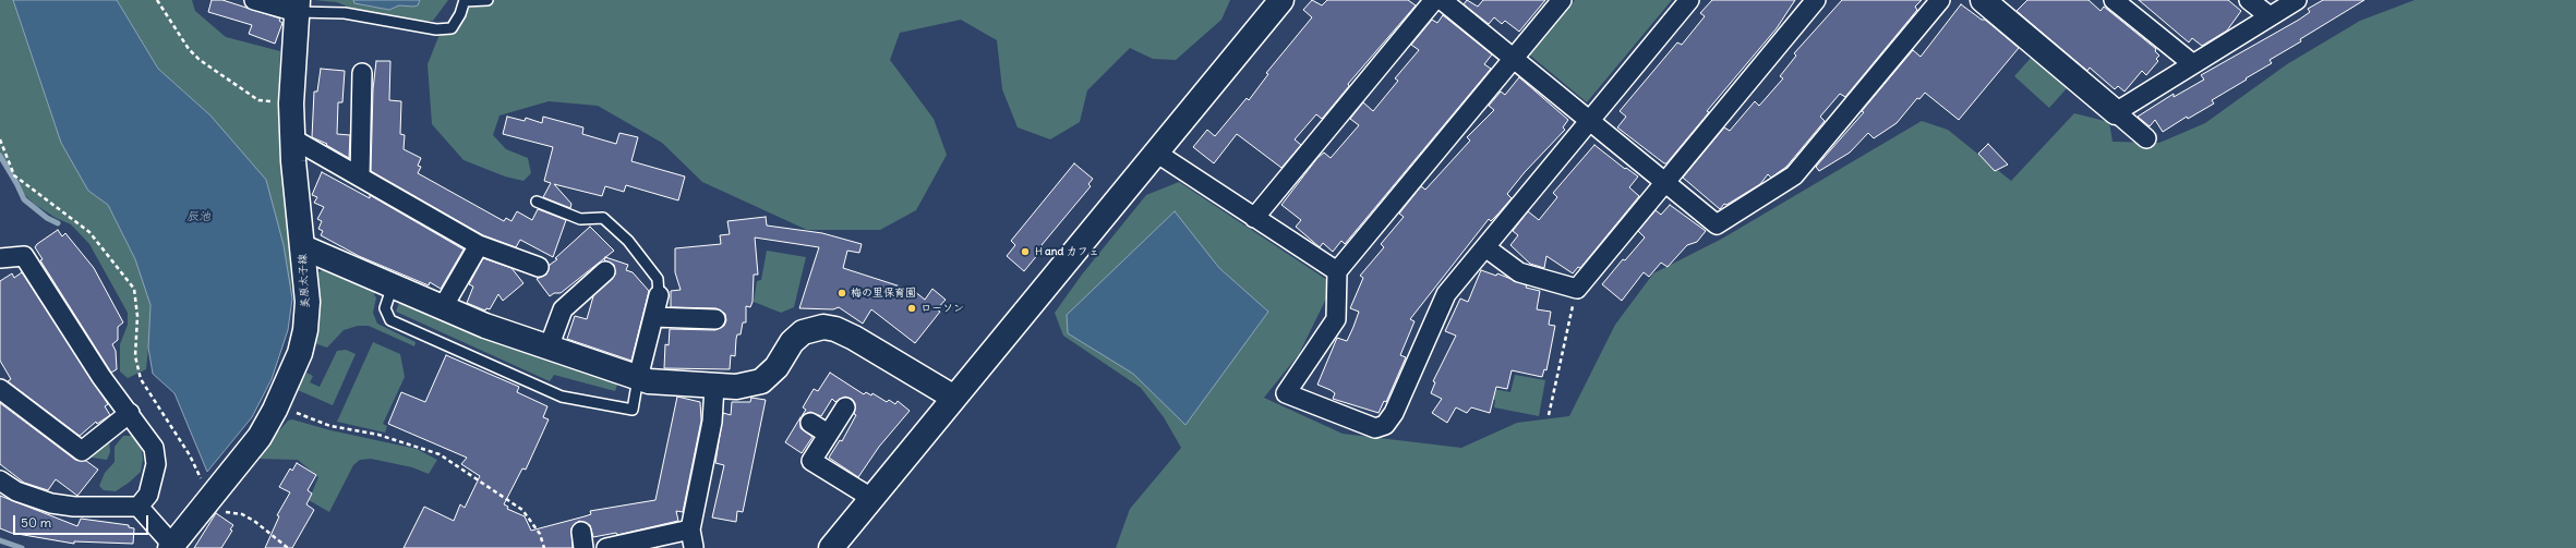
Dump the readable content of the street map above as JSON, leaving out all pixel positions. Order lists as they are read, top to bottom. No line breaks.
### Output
{"streets":{"street":["美原太子線"]},"water":["辰池"],"places":["Ｈand カフェ","梅の里保育園","ローソン"],"scale_bar":"50 m"}
